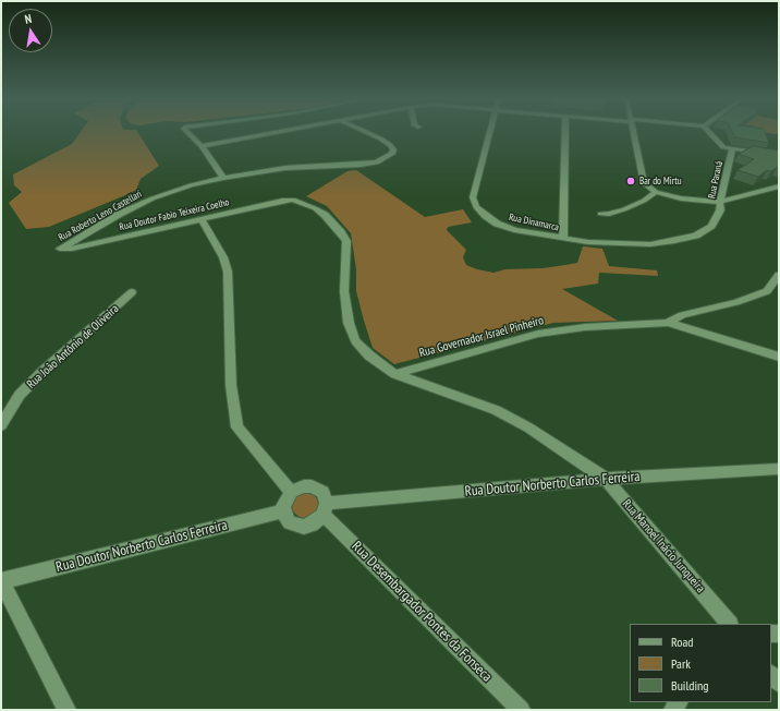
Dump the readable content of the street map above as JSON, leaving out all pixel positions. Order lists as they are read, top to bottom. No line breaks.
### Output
{"streets":{"street":["Rua Paraná","Rua Doutor Fabio Teixeira Coelho","Rua Roberto Leno Castellari","Rua Dinamarca","Rua Governador Israel Pinheiro","Rua João Antônio de Oliveira","Rua Doutor Norberto Carlos Ferreira","Rua Manoel Inácio Junqueira","Rua Desembargador Pontes da Fonseca"]},"crossings":[["Rua Paraná","Rua Dinamarca"],["Rua Doutor Fabio Teixeira Coelho","Rua Roberto Leno Castellari"],["Rua Doutor Fabio Teixeira Coelho","Rua Manoel Inácio Junqueira"],["Rua Governador Israel Pinheiro","Rua Manoel Inácio Junqueira"],["Rua Doutor Norberto Carlos Ferreira","Rua Manoel Inácio Junqueira"],["Rua Doutor Norberto Carlos Ferreira","Rua Desembargador Pontes da Fonseca"]],"places":["Bar do Mirtu"],"legend":["Road","Park","Building"],"north":"top"}
